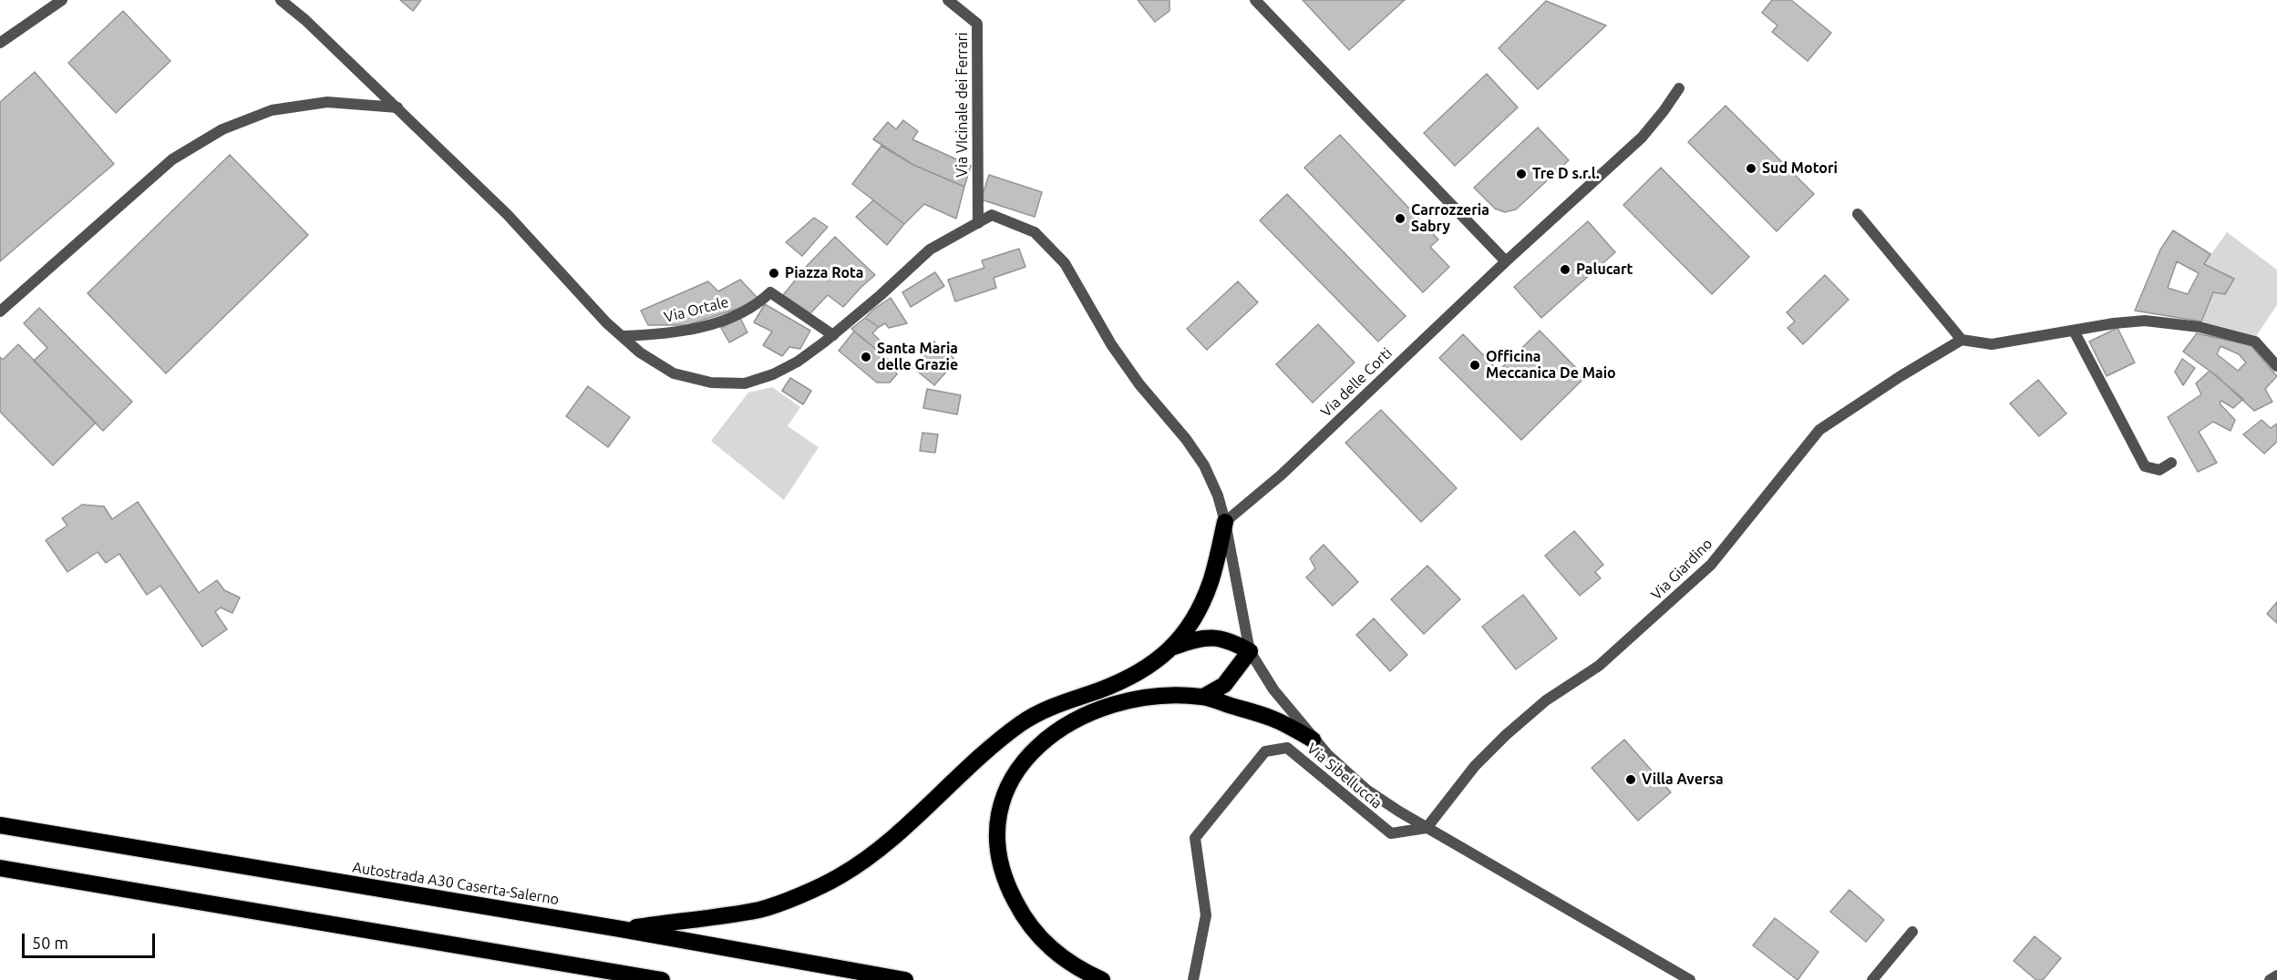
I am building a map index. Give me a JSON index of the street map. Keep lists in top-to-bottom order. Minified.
{"streets":{"highway":["Autostrada A30 Caserta-Salerno"],"street":["Via VIcinale dei Ferrari","Via Ortale","Via delle Corti","Via Giardino","Via Sibelluccia"]},"crossings":[["Via Giardino","Via Sibelluccia"]],"places":["Sud Motori","Tre D s.r.l.","Carrozzeria Sabry","Palucart","Piazza Rota","Santa Maria delle Grazie","Officina Meccanica De Maio","Villa Aversa"],"scale_bar":"50 m"}
